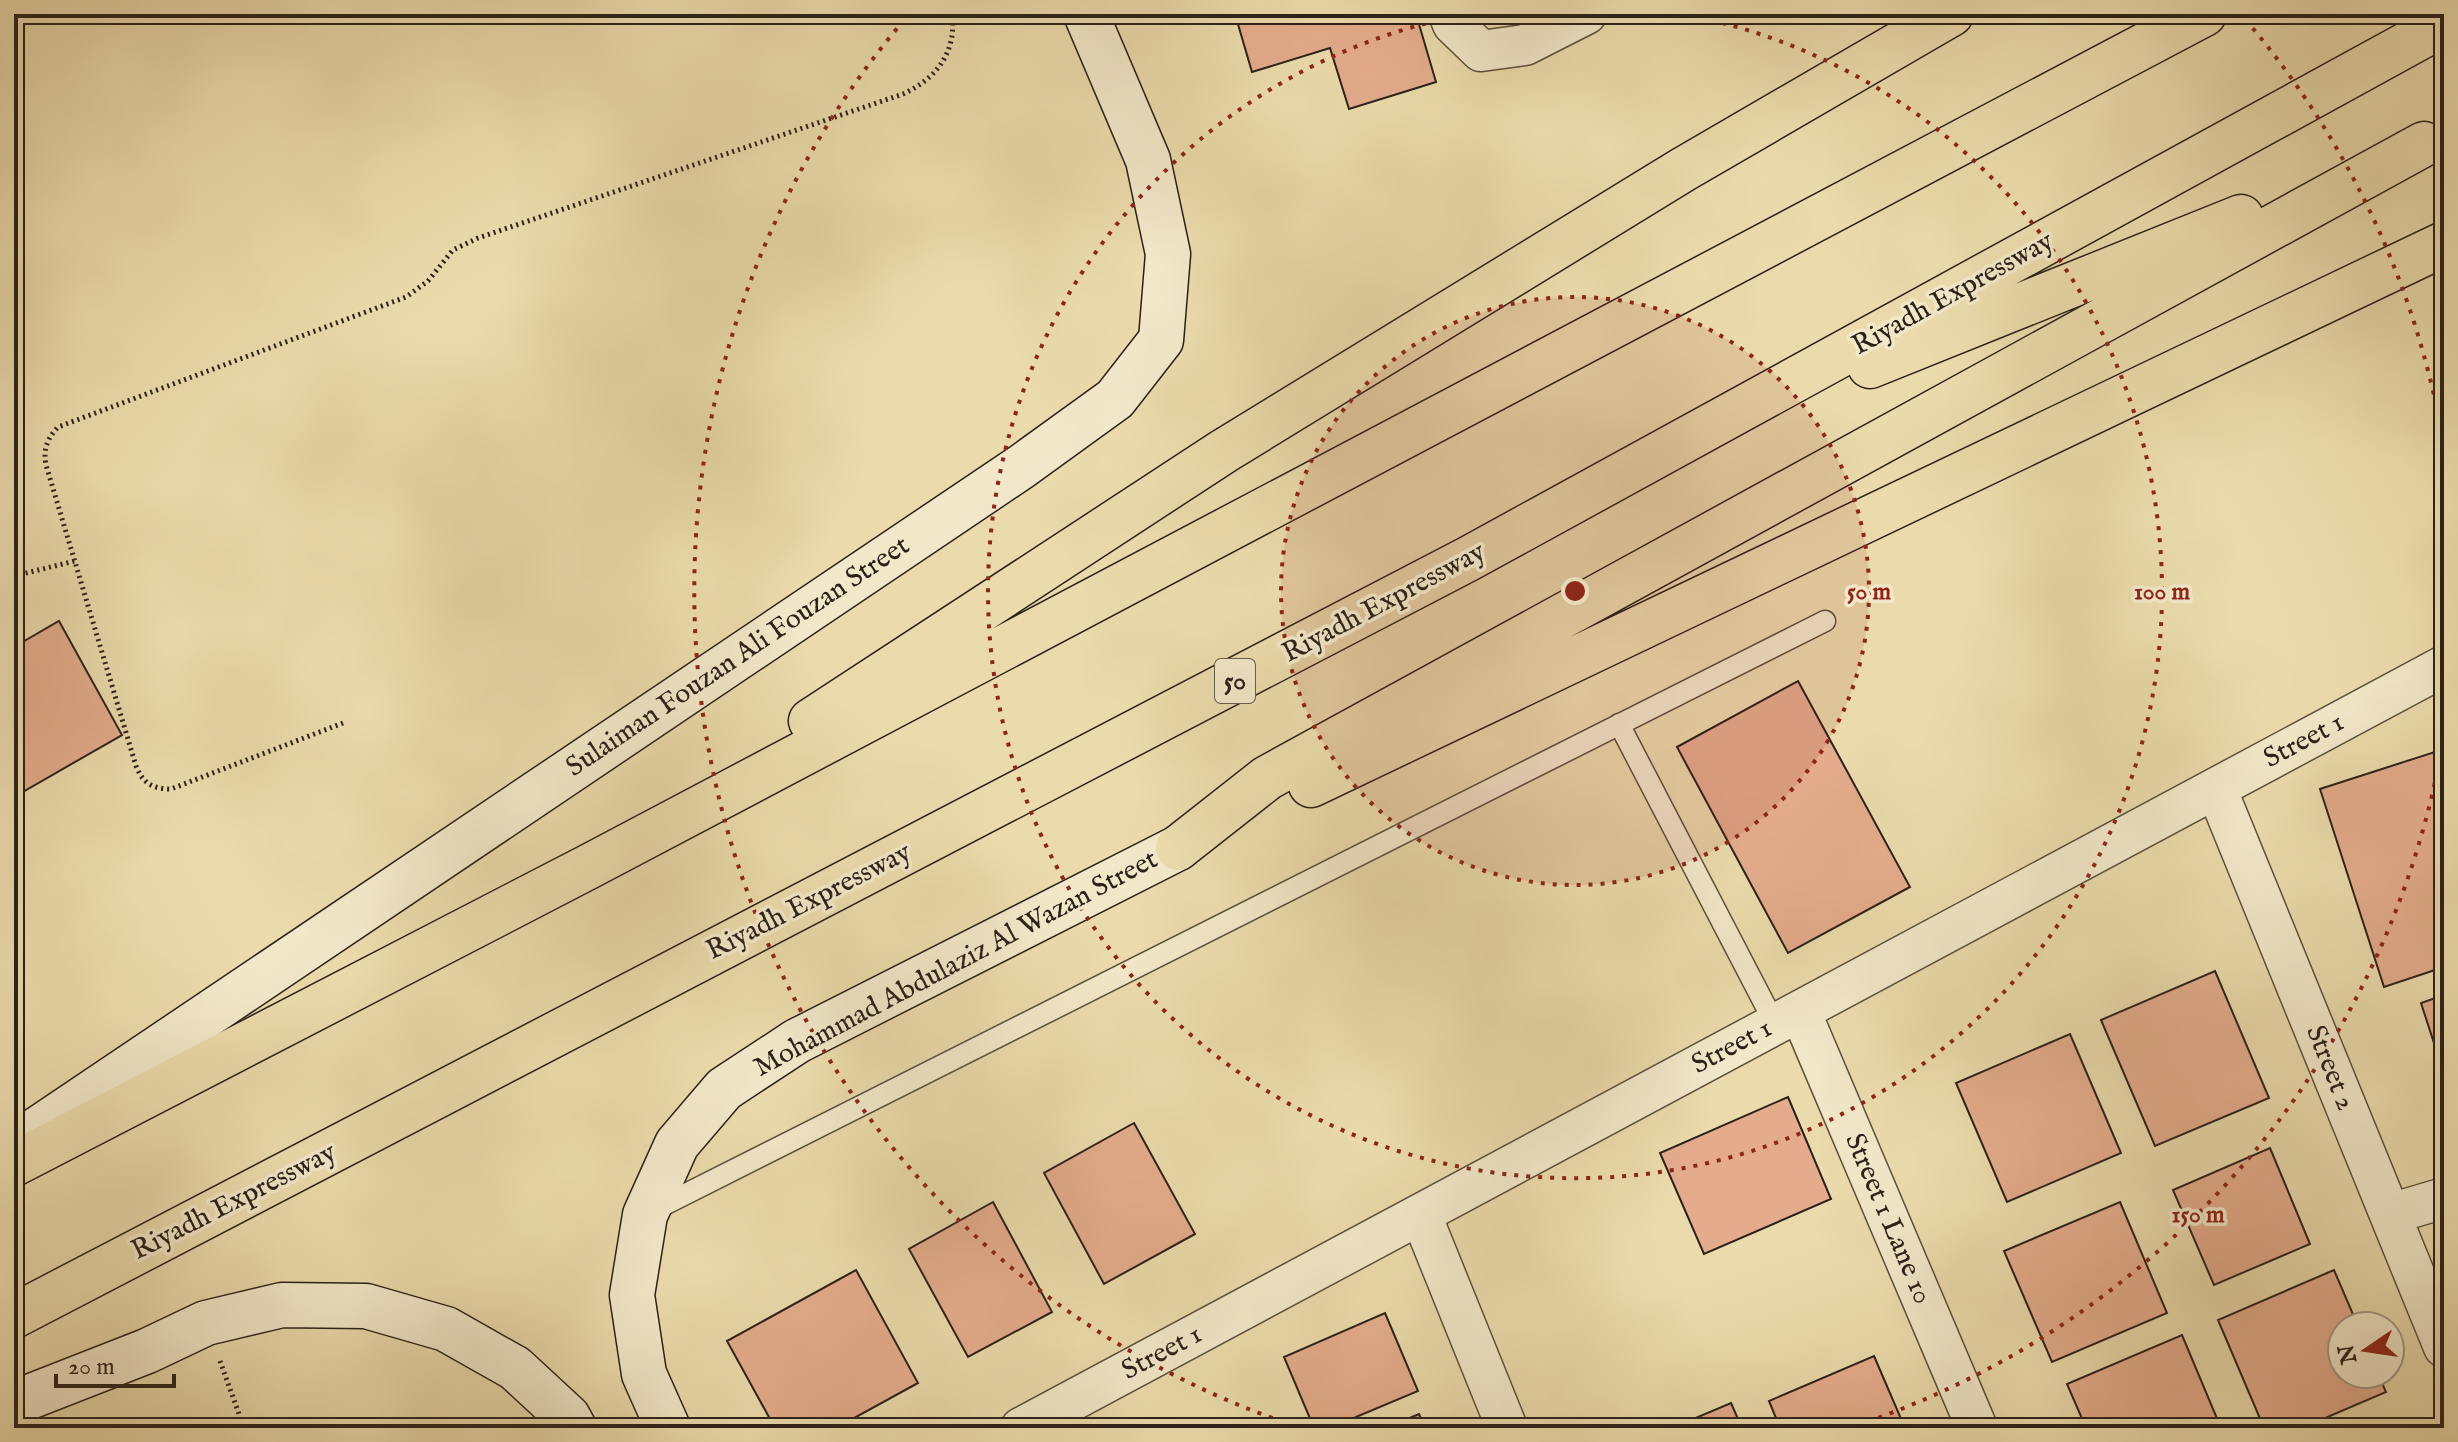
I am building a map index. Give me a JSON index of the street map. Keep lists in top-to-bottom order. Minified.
{"streets":{"highway":["Riyadh Expressway","50"],"street":["Sulaiman Fouzan Ali Fouzan Street","Street 1","Mohammad Abdulaziz Al Wazan Street","Street 2","Street 1 Lane 10"]},"crossings":[["Street 1","Street 2"],["Street 1","Street 1 Lane 10"]],"scale_bar":"20 m","north":"left","rings":["50 m","100 m","150 m"]}
